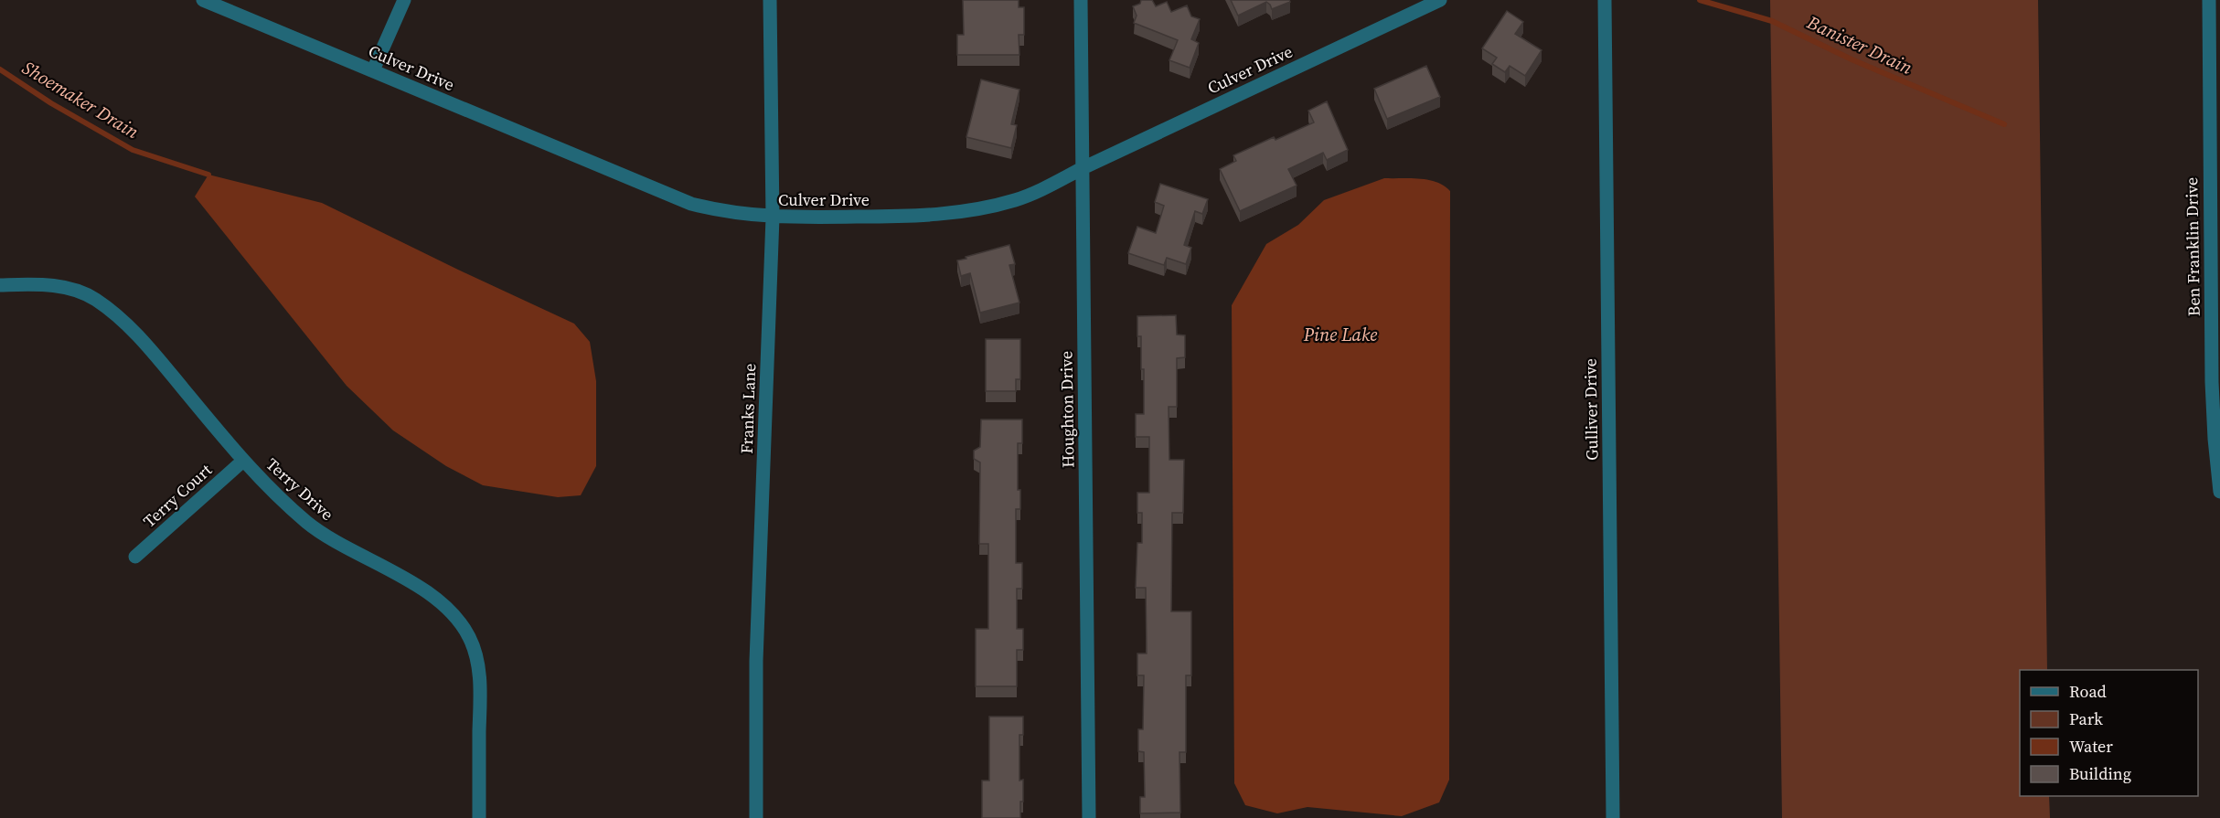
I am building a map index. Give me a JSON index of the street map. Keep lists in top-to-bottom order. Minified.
{"streets":{"street":["Culver Drive","Ben Franklin Drive","Franks Lane","Houghton Drive","Gulliver Drive","Terry Drive","Terry Court"]},"crossings":[["Culver Drive","Franks Lane"],["Culver Drive","Houghton Drive"],["Terry Drive","Terry Court"]],"water":["Banister Drain","Shoemaker Drain","Pine Lake"],"legend":["Road","Park","Water","Building"]}
